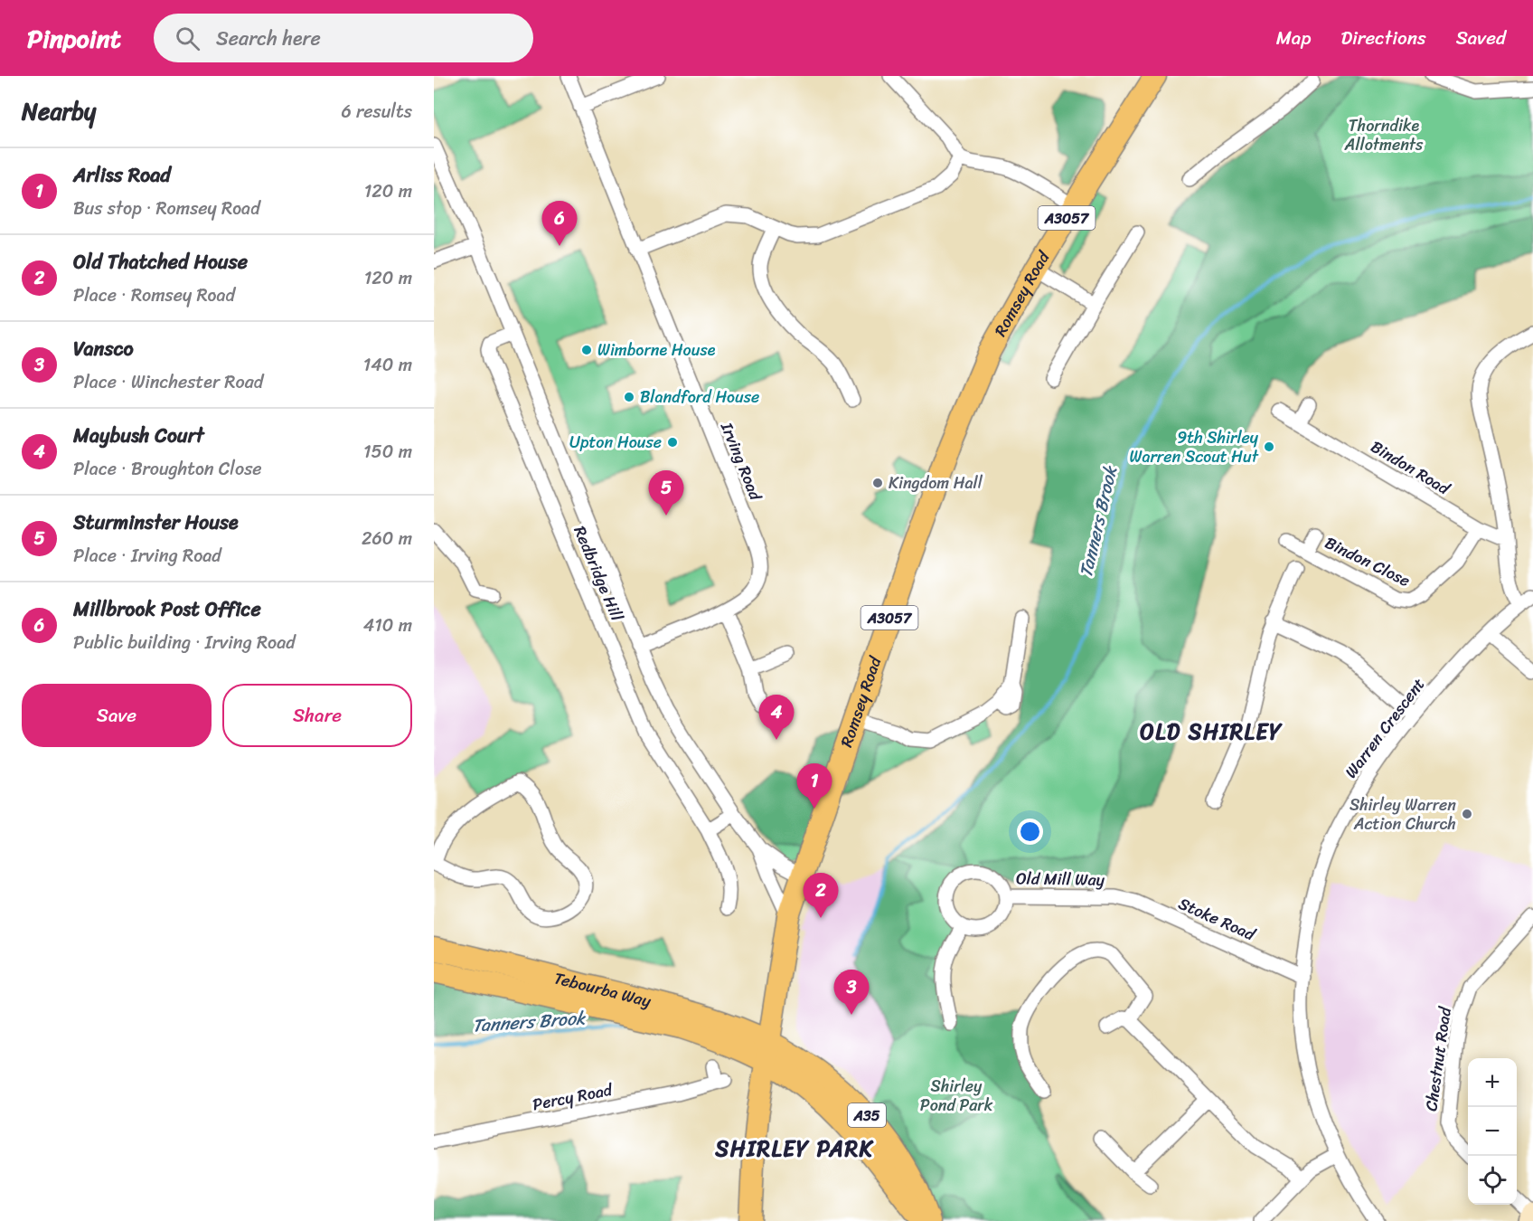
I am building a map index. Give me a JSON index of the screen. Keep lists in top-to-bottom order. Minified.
{"streets":{"main road":["A3057","Romsey Road","Tebourba Way","A35"],"street":["Irving Road","Bindon Road","Bindon Close","Redbridge Hill","Warren Crescent","Old Mill Way","Stoke Road","Chestnut Road","Percy Road"]},"crossings":[["Romsey Road","Redbridge Hill"],["Romsey Road","Tebourba Way"],["Romsey Road","A35"],["Irving Road","Redbridge Hill"],["Bindon Road","Bindon Close"],["Warren Crescent","Stoke Road"],["Old Mill Way","Stoke Road"],["Tebourba Way","A35"]],"districts":["OLD SHIRLEY","SHIRLEY PARK"],"water":["Tanners Brook"],"parks":["Thorndike Allotments","Shirley Pond Park"],"places":["Wimborne House","Blandford House","Upton House","9th Shirley Warren Scout Hut","Kingdom Hall","Shirley Warren Action Church"],"page":{"header":"Pinpoint","search":"Search here","nav":["Map","Directions","Saved"],"heading":["Nearby","6 results"],"list":[{"mark":"1","name":"Arliss Road","note":"Bus stop · Romsey Road","value":"120 m"},{"mark":"2","name":"Old Thatched House","note":"Place · Romsey Road","value":"120 m"},{"mark":"3","name":"Vansco","note":"Place · Winchester Road","value":"140 m"},{"mark":"4","name":"Maybush Court","note":"Place · Broughton Close","value":"150 m"},{"mark":"5","name":"Sturminster House","note":"Place · Irving Road","value":"260 m"},{"mark":"6","name":"Millbrook Post Office","note":"Public building · Irving Road","value":"410 m"}],"pins":["6","5","4","1","2","3"],"buttons":["Save","Share"],"map_buttons":["+","−"]}}
